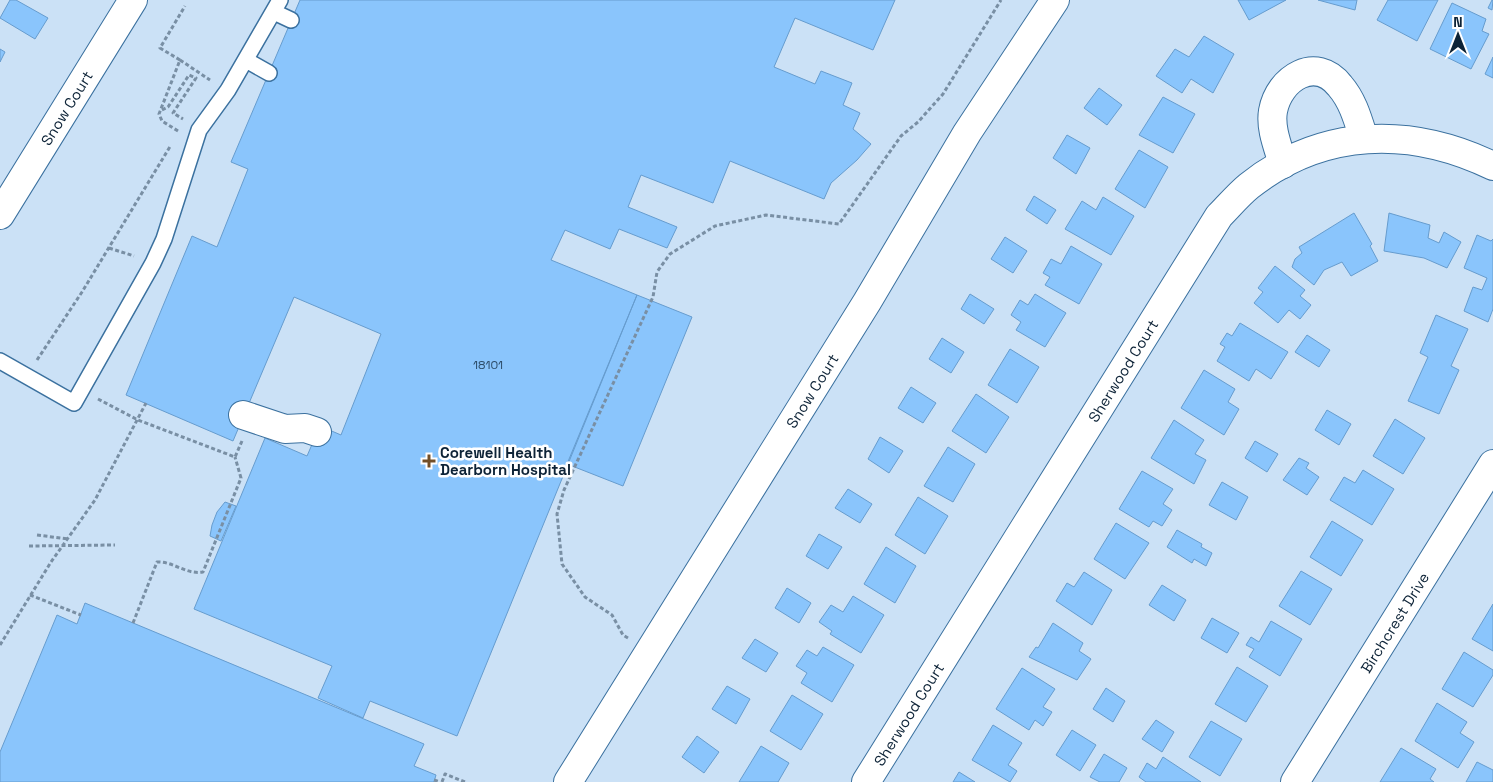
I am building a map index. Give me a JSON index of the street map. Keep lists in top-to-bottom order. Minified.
{"streets":{"street":["Snow Court","Sherwood Court","Birchcrest Drive"]},"places":{"health":["Corewell Health Dearborn Hospital"]},"house_numbers":["18101"],"north":"top"}
